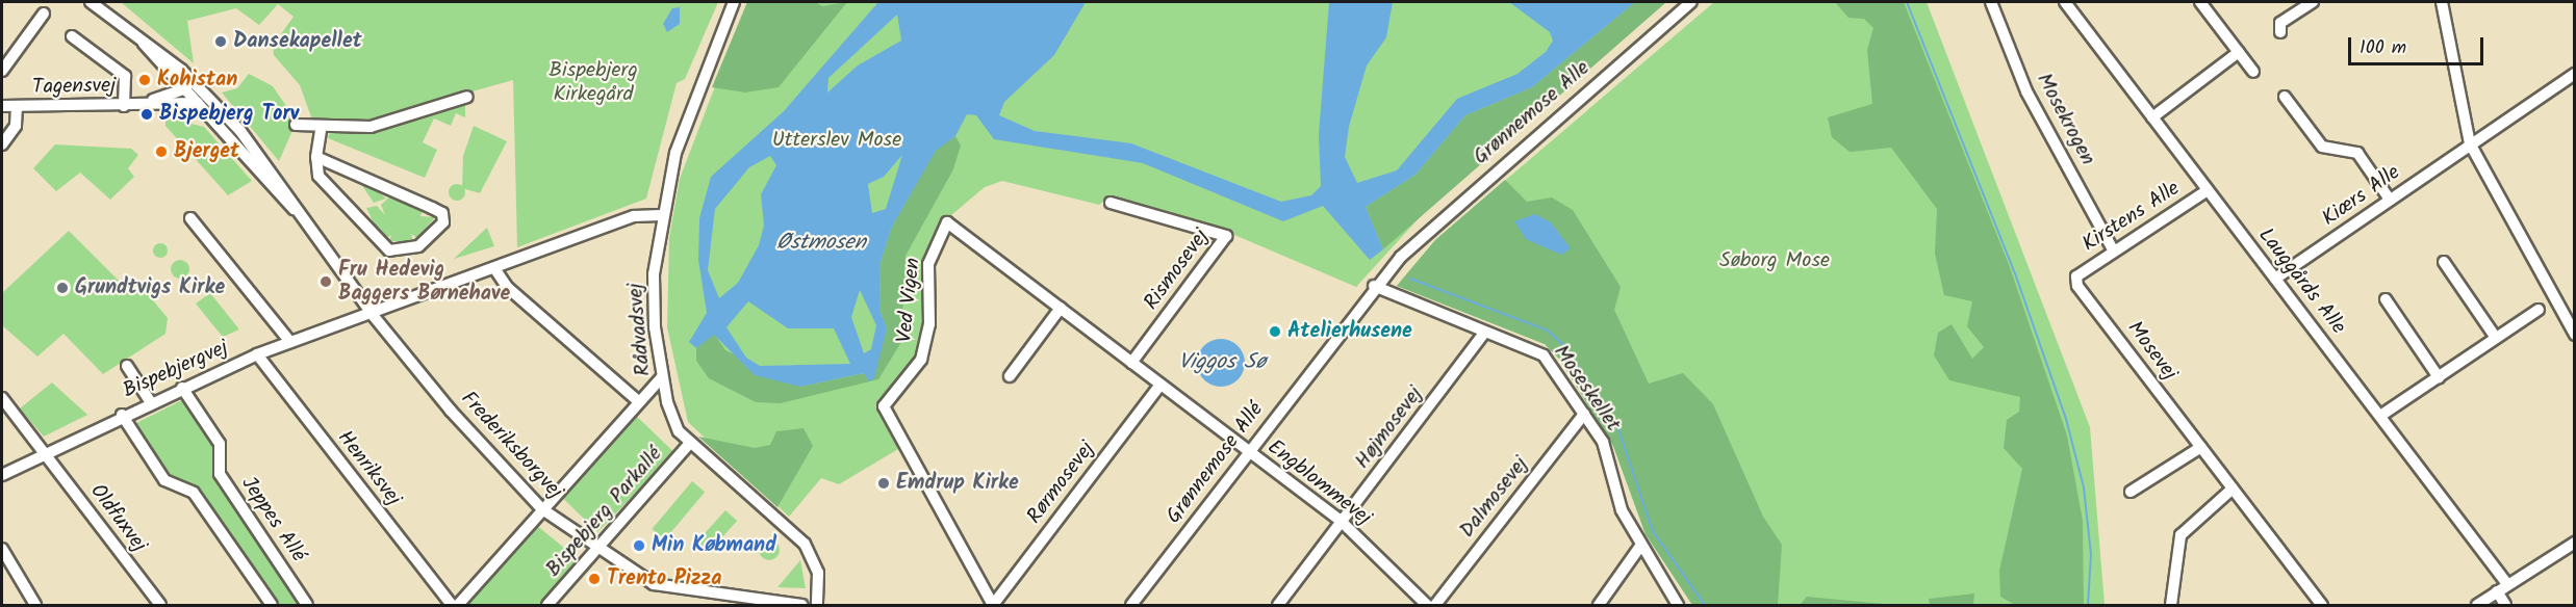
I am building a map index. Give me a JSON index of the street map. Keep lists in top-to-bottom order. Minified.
{"streets":{"street":["Tagensvej","Grønnemose Alle","Mosekrogen","Kiærs Alle","Kirstens Alle","Rismosevej","Lauggårds Alle","Ved Vigen","Rådvadsvej","Mosevej","Bispebjergvej","Moseskellet","Højmosevej","Frederiksborgvej","Grønnemose Allé","Henriksvej","Rørmosevej","Engblommevej","Dalmosevej","Bispebjerg Parkallé","Oldfuxvej","Jeppes Allé"]},"crossings":[["Tagensvej","Frederiksborgvej"],["Grønnemose Alle","Grønnemose Allé"],["Mosekrogen","Kirstens Alle"],["Kiærs Alle","Lauggårds Alle"],["Kirstens Alle","Lauggårds Alle"],["Kirstens Alle","Mosevej"],["Rismosevej","Engblommevej"],["Ved Vigen","Rørmosevej"],["Ved Vigen","Engblommevej"],["Rådvadsvej","Bispebjergvej"],["Rådvadsvej","Bispebjerg Parkallé"],["Bispebjergvej","Frederiksborgvej"],["Bispebjergvej","Henriksvej"],["Bispebjergvej","Oldfuxvej"],["Bispebjergvej","Jeppes Allé"],["Moseskellet","Højmosevej"],["Moseskellet","Grønnemose Allé"],["Moseskellet","Dalmosevej"],["Højmosevej","Engblommevej"],["Frederiksborgvej","Bispebjerg Parkallé"],["Grønnemose Allé","Engblommevej"],["Rørmosevej","Engblommevej"]],"water":["Østmosen","Viggos Sø"],"parks":["Bispebjerg Kirkegård","Utterslev Mose","Søborg Mose"],"places":["Dansekapellet","Kohistan","Bispebjerg Torv","Bjerget","Fru Hedevig Baggers Børnehave","Grundtvigs Kirke","Atelierhusene","Emdrup Kirke","Min Købmand","Trento Pizza"],"scale_bar":"100 m"}
